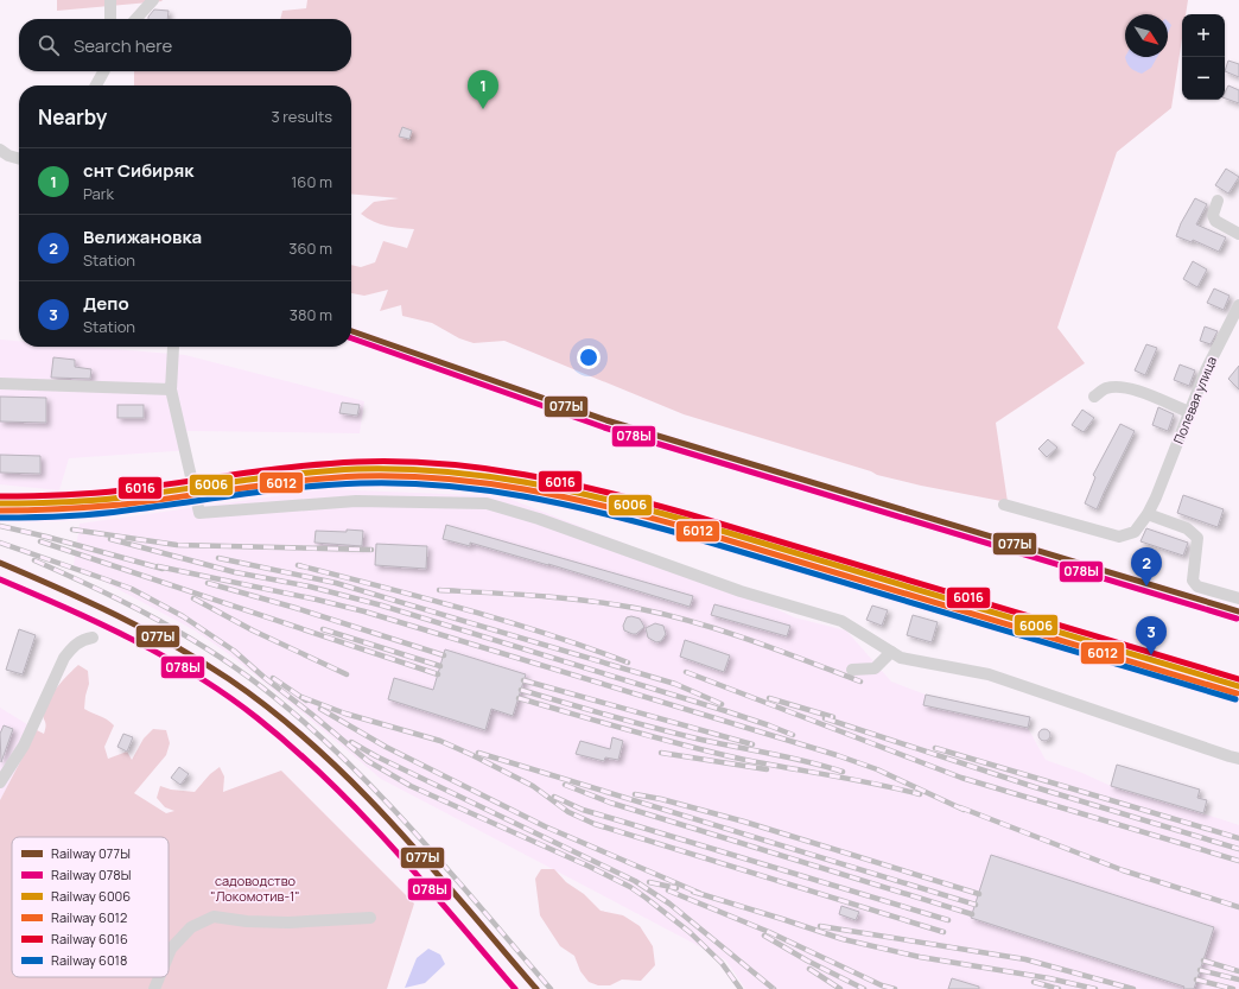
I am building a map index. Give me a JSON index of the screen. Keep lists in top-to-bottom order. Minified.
{"streets":{"street":["Полевая улица"]},"parks":["садоводство \"Локомотив-1\""],"lines":["rail line 077Ы","rail line 078Ы","rail line 6016","rail line 6006","rail line 6012","rail line 6018"],"legend":["Railway 077Ы","Railway 078Ы","Railway 6006","Railway 6012","Railway 6016","Railway 6018"],"north":"bottom right","page":{"map_buttons":["+","−"],"search":"Search here","pins":["1","2","3"],"heading":["Nearby","3 results"],"list":[{"mark":"1","name":"снт Сибиряк","note":"Park","value":"160 m"},{"mark":"2","name":"Велижановка","note":"Station","value":"360 m"},{"mark":"3","name":"Депо","note":"Station","value":"380 m"}]}}
